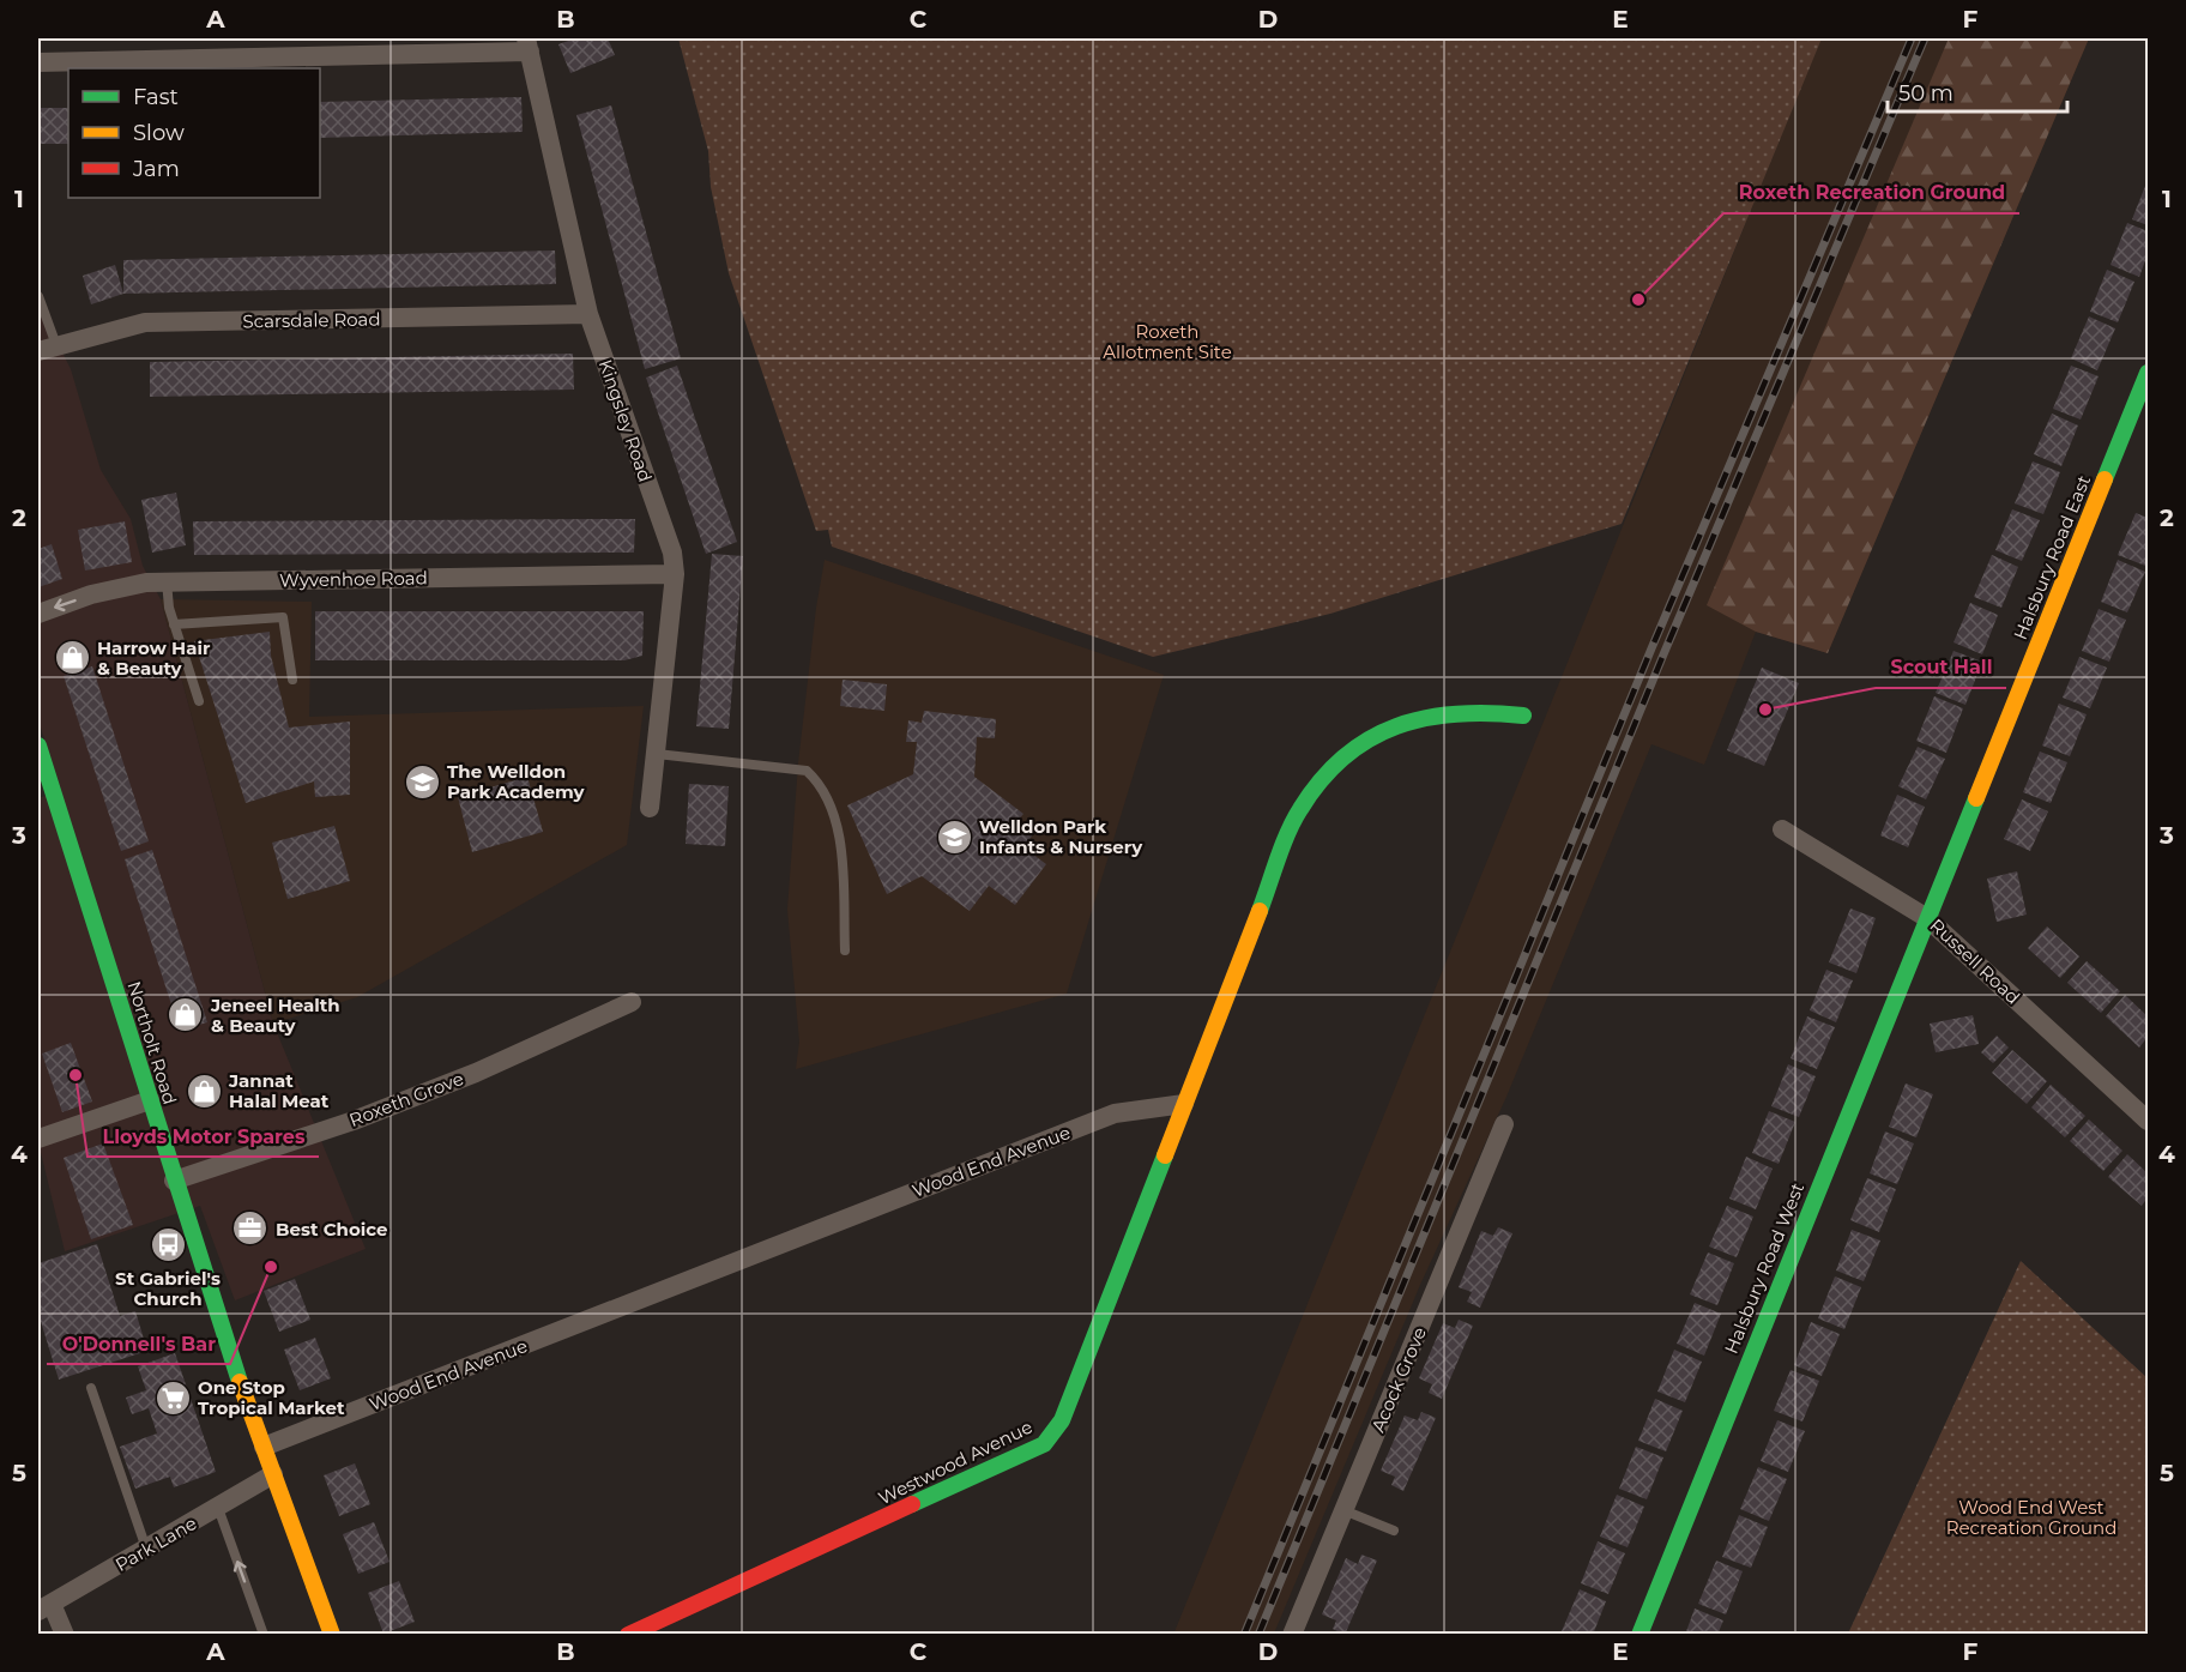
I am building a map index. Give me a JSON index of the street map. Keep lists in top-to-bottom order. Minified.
{"streets":{"street":["Scarsdale Road","Kingsley Road","Halsbury Road East","Wyvenhoe Road","Russell Road","Northolt Road","Roxeth Grove","Wood End Avenue","Halsbury Road West","Acock Grove","Westwood Avenue","Park Lane"]},"crossings":[["Scarsdale Road","Kingsley Road"],["Kingsley Road","Wyvenhoe Road"],["Halsbury Road East","Russell Road"],["Halsbury Road East","Halsbury Road West"],["Russell Road","Halsbury Road West"],["Northolt Road","Roxeth Grove"],["Northolt Road","Wood End Avenue"],["Northolt Road","Park Lane"],["Wood End Avenue","Westwood Avenue"]],"parks":["Roxeth Allotment Site","Wood End West Recreation Ground"],"places":{"other":["Roxeth Recreation Ground","Scout Hall","Lloyds Motor Spares","O'Donnell's Bar"],"shop":["Harrow Hair & Beauty","Jeneel Health & Beauty","Jannat Halal Meat"],"school or university":["The Welldon Park Academy","Welldon Park Infants & Nursery"],"office":["Best Choice"],"bus stop":["St Gabriel's Church"],"supermarket":["One Stop Tropical Market"]},"legend":["Fast","Slow","Jam"],"scale_bar":"50 m","grid":{"columns":["A","B","C","D","E","F"],"rows":["1","2","3","4","5"]}}
